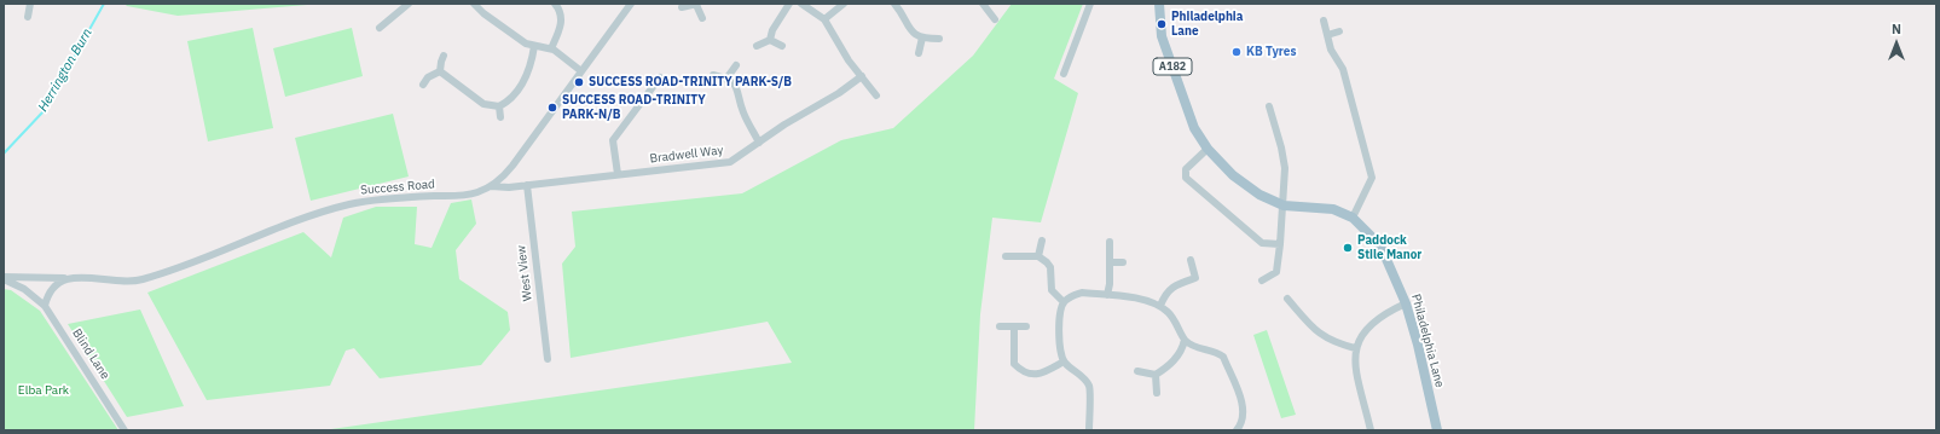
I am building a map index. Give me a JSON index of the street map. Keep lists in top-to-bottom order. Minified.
{"streets":{"main road":["A182","Philadelphia Lane"],"street":["Bradwell Way","Success Road","West View","Blind Lane"]},"crossings":[["Bradwell Way","Success Road"],["Bradwell Way","West View"],["Success Road","Blind Lane"]],"water":["Herrington Burn"],"parks":["Elba Park"],"places":["Philadelphia Lane","KB Tyres","SUCCESS ROAD-TRINITY PARK-S/B","SUCCESS ROAD-TRINITY PARK-N/B","Paddock Stile Manor"],"north":"top"}
